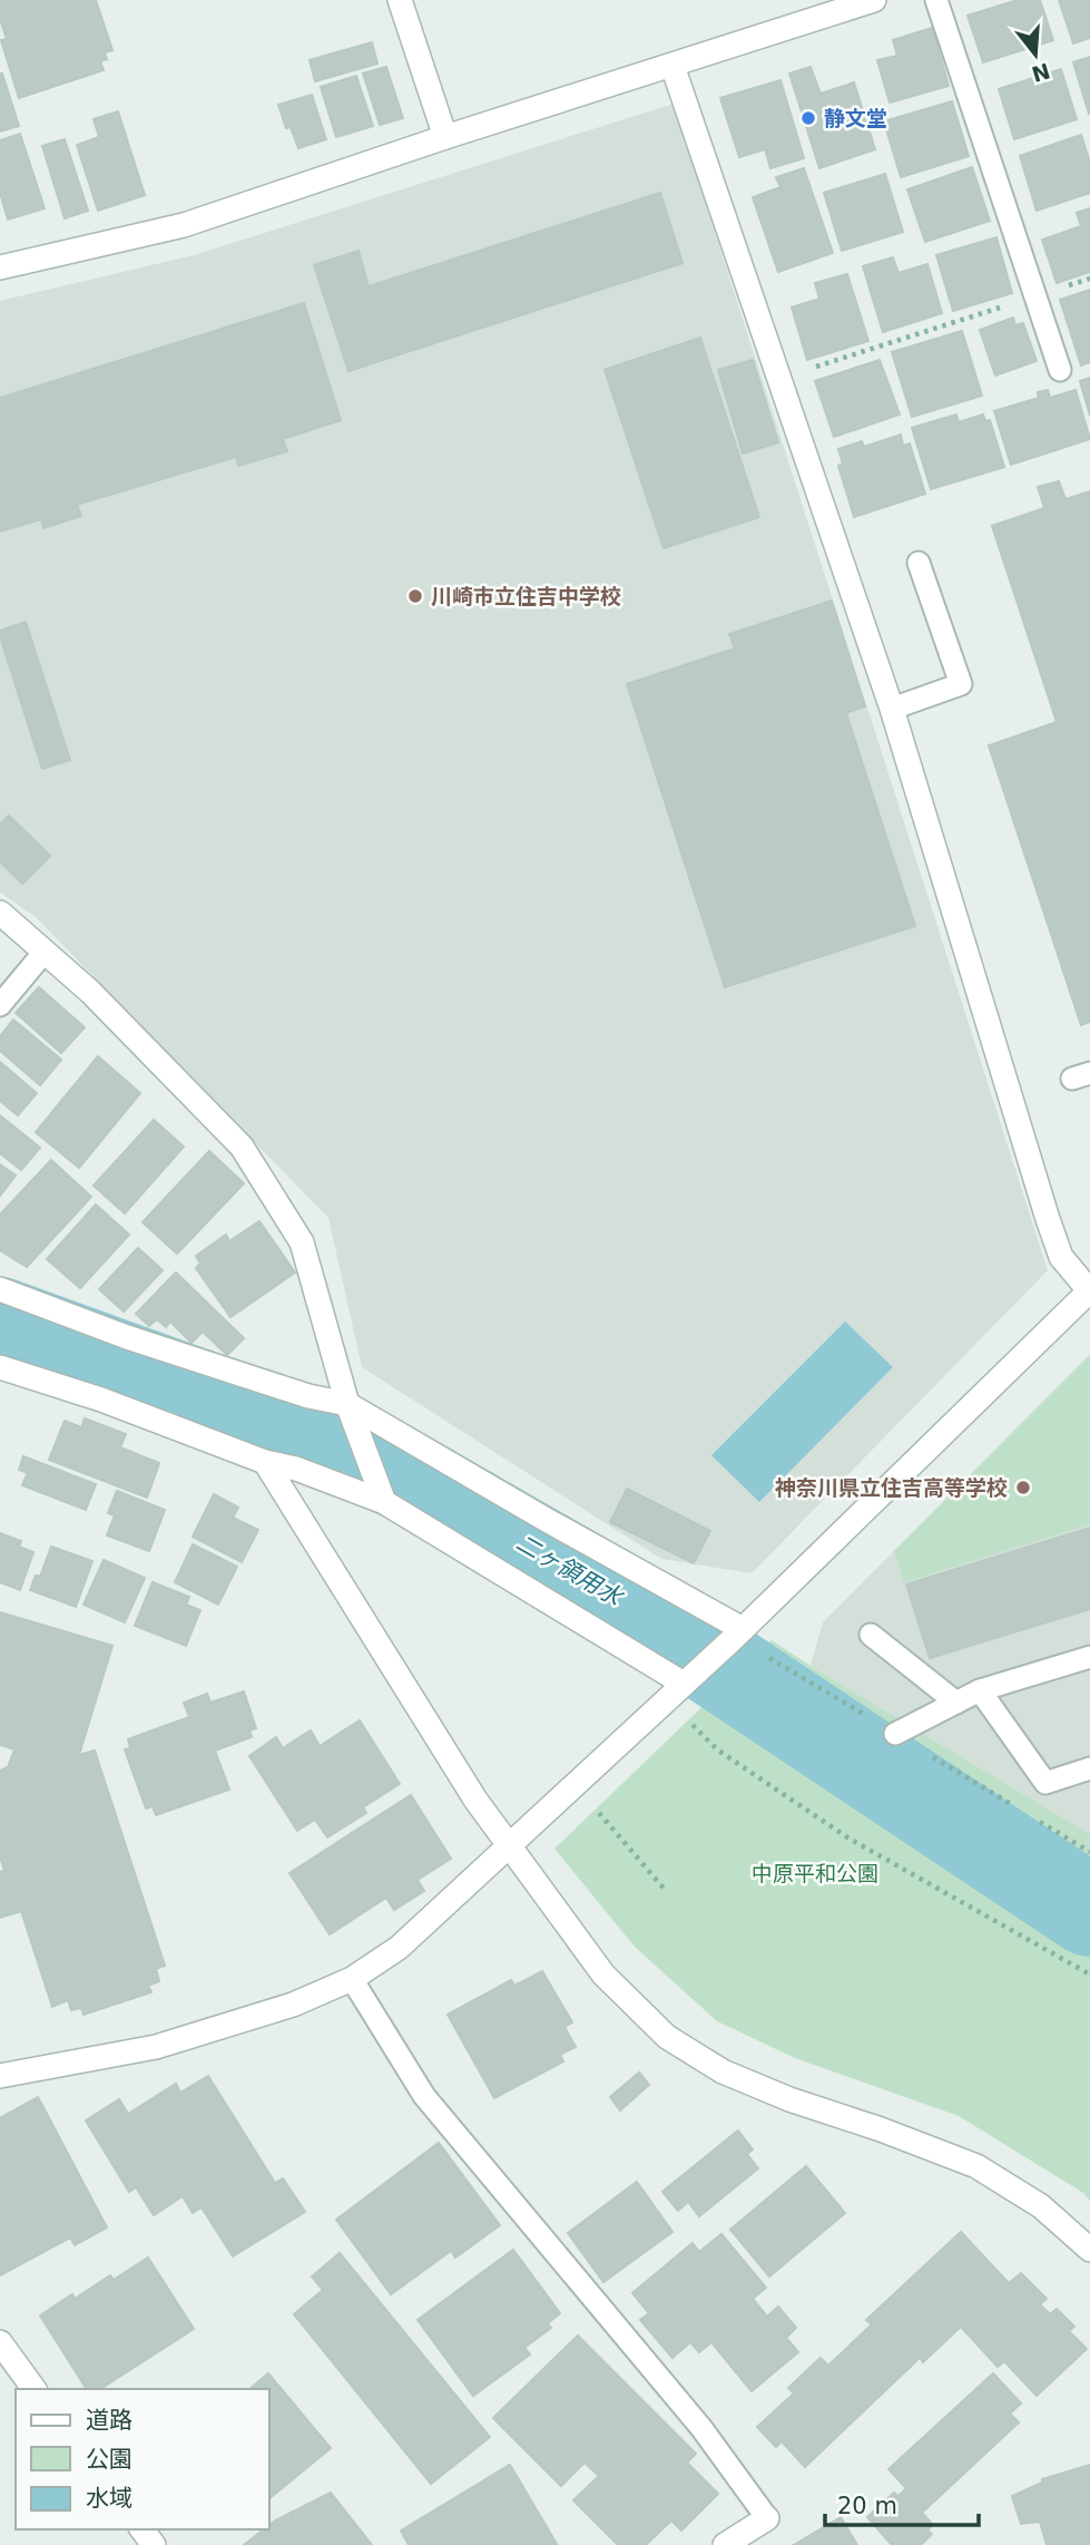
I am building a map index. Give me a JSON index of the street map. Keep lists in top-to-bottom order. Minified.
{"water":["二ヶ領用水"],"parks":["中原平和公園"],"places":["静文堂","川崎市立住吉中学校","神奈川県立住吉高等学校"],"legend":["道路","公園","水域"],"scale_bar":"20 m","north":"bottom"}
